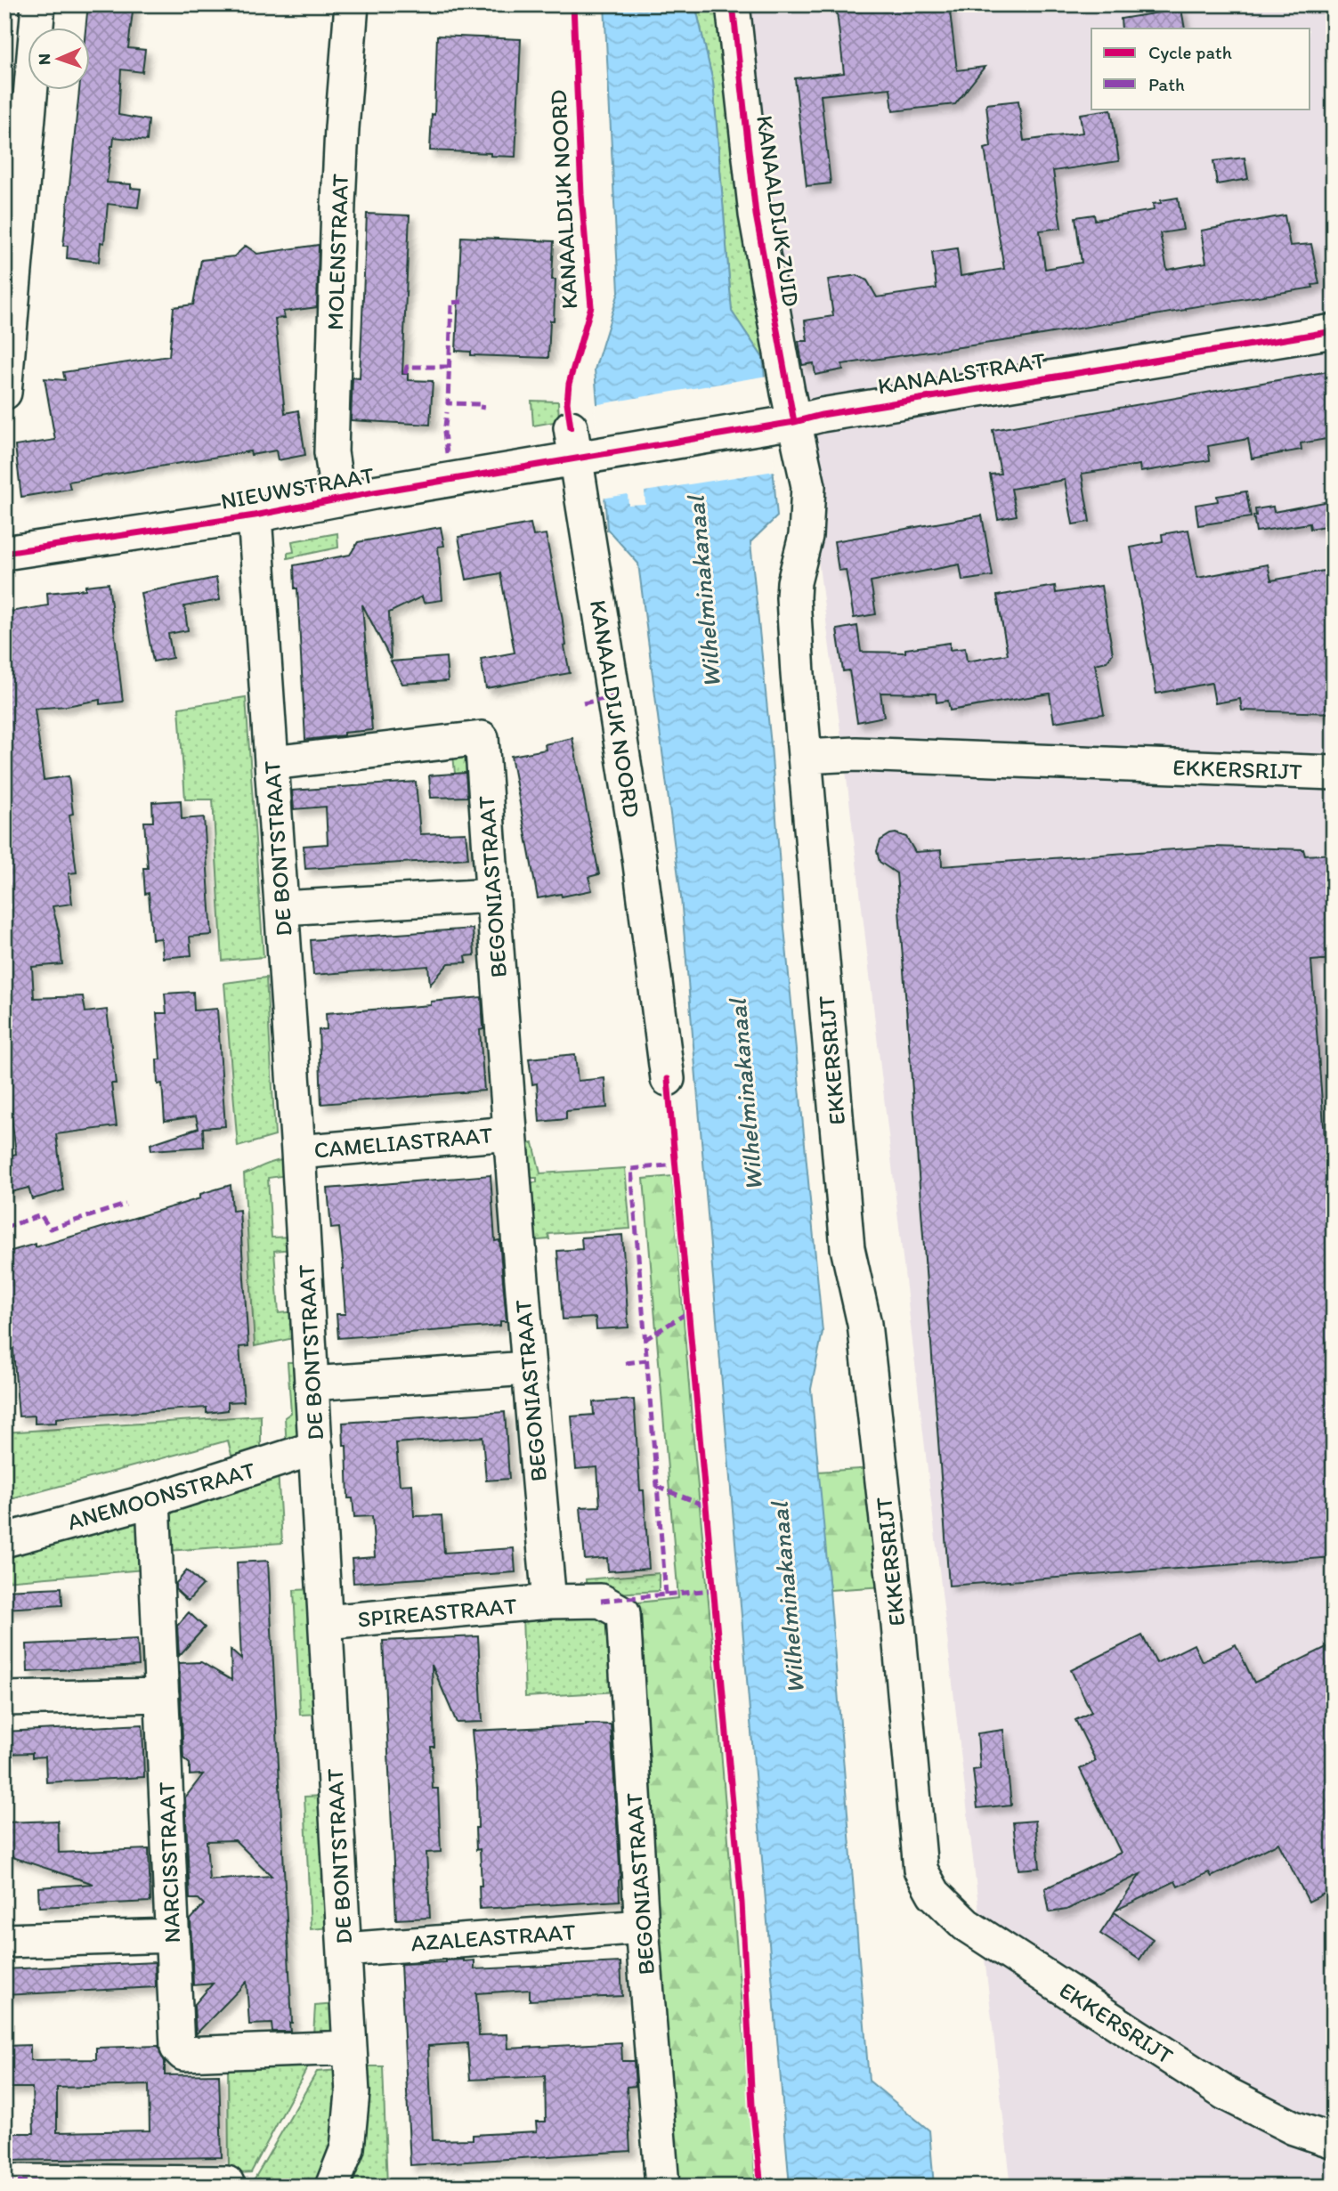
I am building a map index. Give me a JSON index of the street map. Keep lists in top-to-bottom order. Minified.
{"streets":{"street":["KANAALDIJK NOORD","KANAALDIJK ZUID","MOLENSTRAAT","KANAALSTRAAT","NIEUWSTRAAT","EKKERSRIJT","DE BONTSTRAAT","BEGONIASTRAAT","CAMELIASTRAAT","ANEMOONSTRAAT","SPIREASTRAAT","NARCISSTRAAT","AZALEASTRAAT"]},"crossings":[["KANAALDIJK NOORD","KANAALSTRAAT"],["KANAALDIJK NOORD","NIEUWSTRAAT"],["KANAALDIJK ZUID","KANAALSTRAAT"],["KANAALDIJK ZUID","EKKERSRIJT"],["MOLENSTRAAT","NIEUWSTRAAT"],["KANAALSTRAAT","NIEUWSTRAAT"],["KANAALSTRAAT","EKKERSRIJT"],["NIEUWSTRAAT","DE BONTSTRAAT"],["DE BONTSTRAAT","BEGONIASTRAAT"],["DE BONTSTRAAT","CAMELIASTRAAT"],["DE BONTSTRAAT","ANEMOONSTRAAT"],["DE BONTSTRAAT","SPIREASTRAAT"],["DE BONTSTRAAT","NARCISSTRAAT"],["DE BONTSTRAAT","AZALEASTRAAT"],["BEGONIASTRAAT","CAMELIASTRAAT"],["BEGONIASTRAAT","SPIREASTRAAT"],["BEGONIASTRAAT","AZALEASTRAAT"],["ANEMOONSTRAAT","NARCISSTRAAT"]],"water":["Wilhelminakanaal"],"legend":["Cycle path","Path"],"north":"left"}
